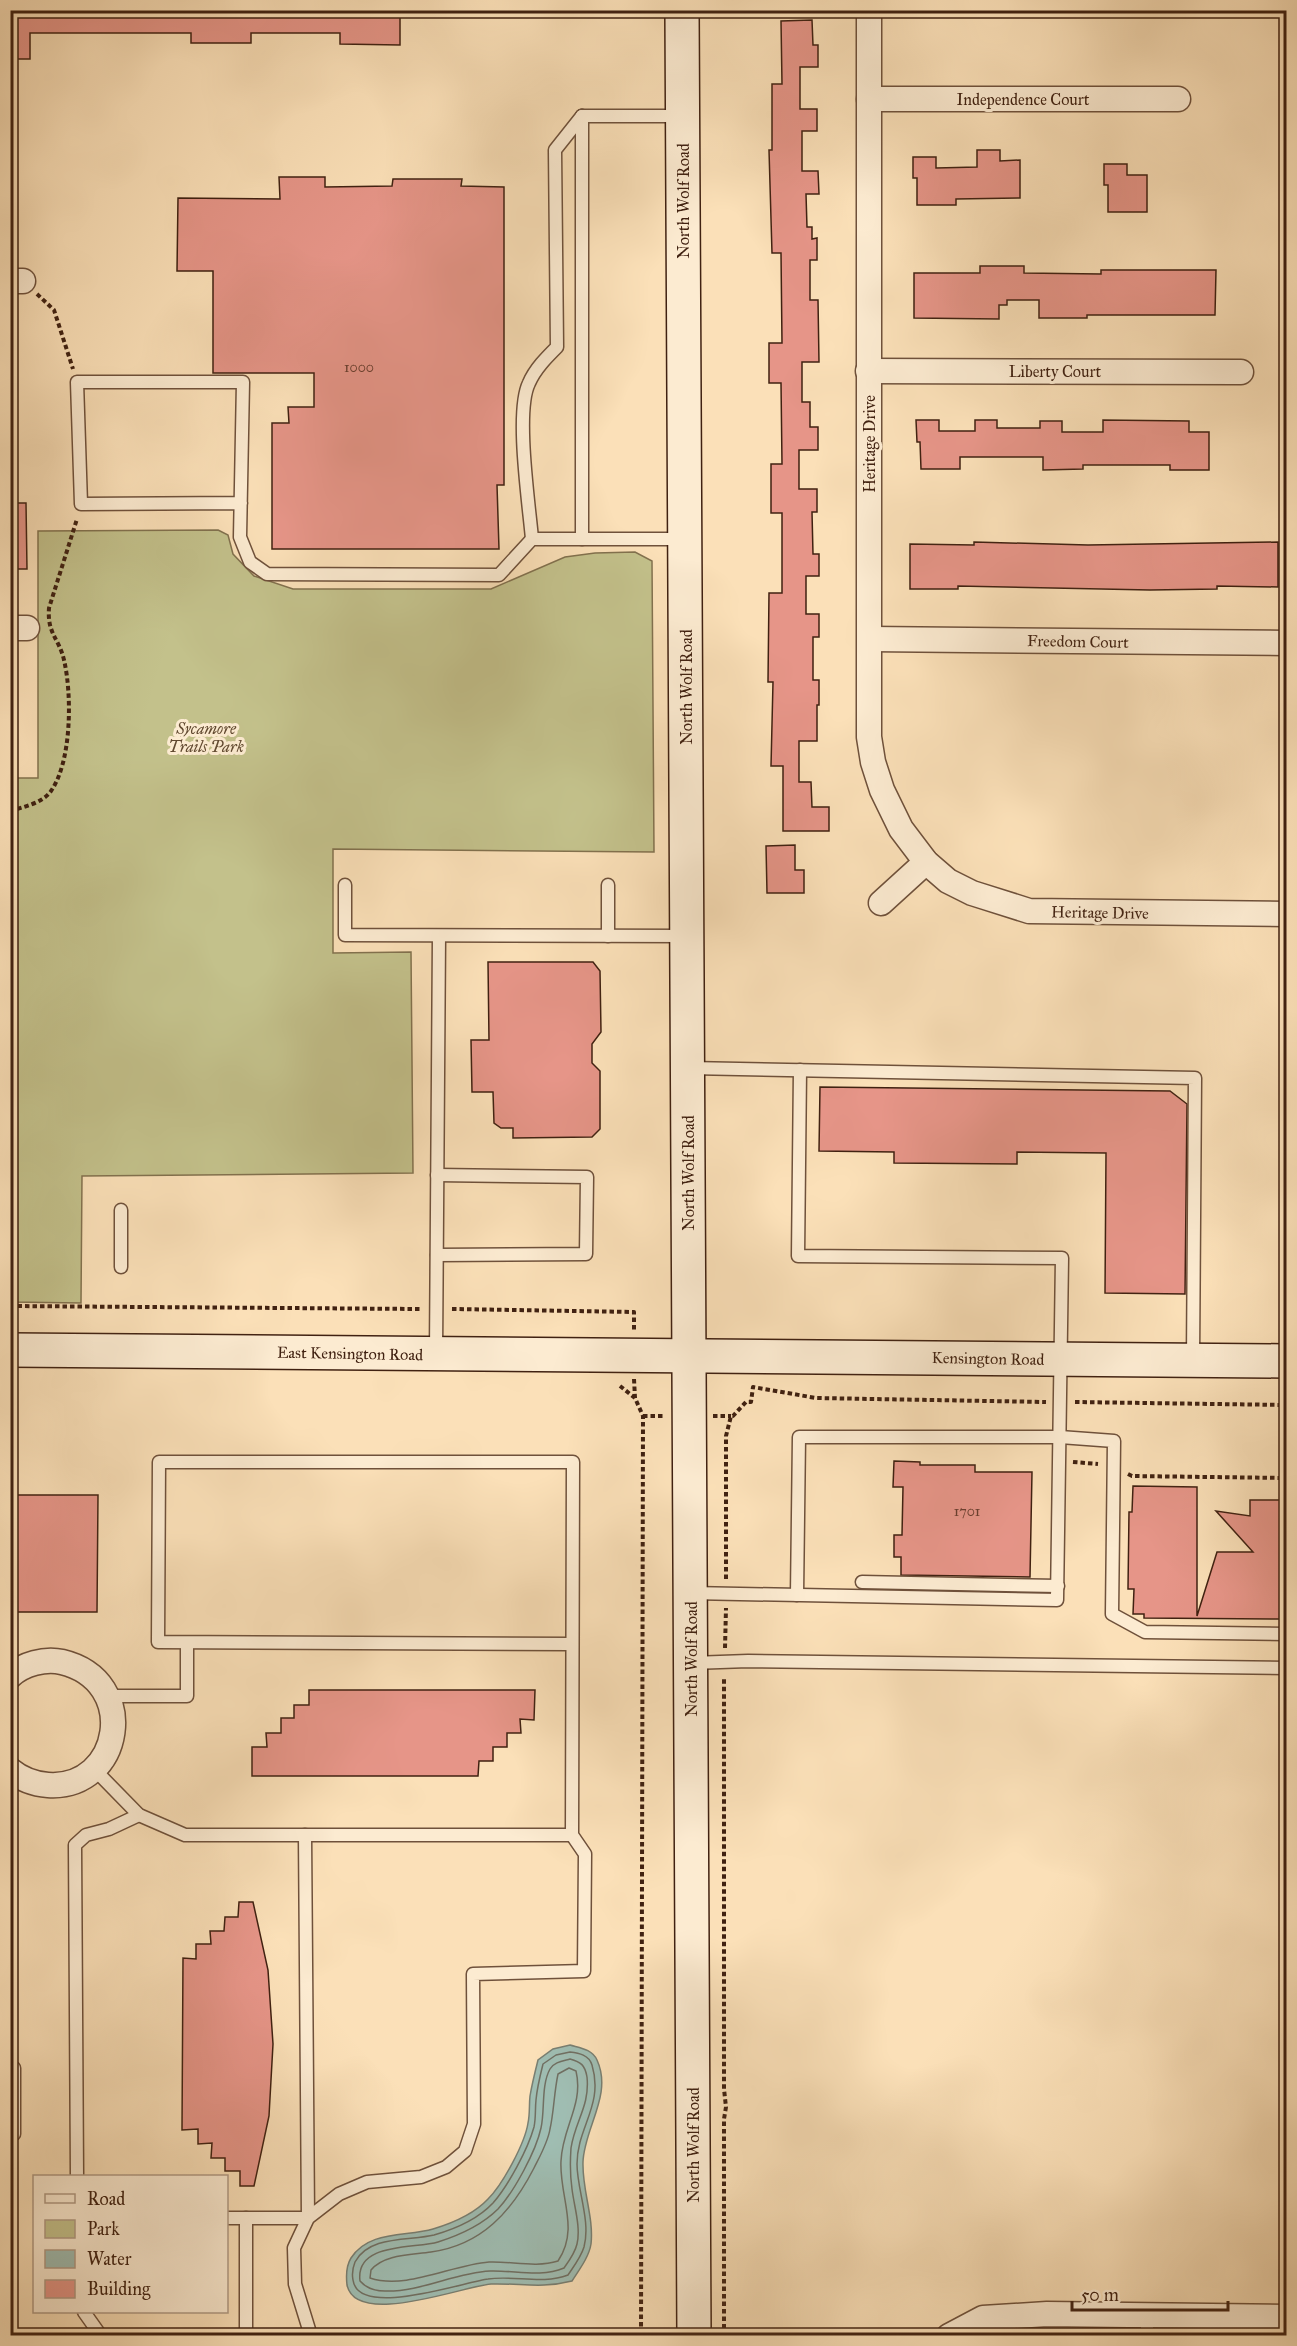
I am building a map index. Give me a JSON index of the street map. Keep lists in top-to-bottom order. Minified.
{"streets":{"main road":["North Wolf Road","East Kensington Road","Kensington Road"],"street":["Independence Court","Liberty Court","Heritage Drive","Freedom Court"]},"crossings":[["Independence Court","Heritage Drive"],["North Wolf Road","East Kensington Road"],["North Wolf Road","Kensington Road"],["Liberty Court","Heritage Drive"],["Heritage Drive","Freedom Court"],["East Kensington Road","Kensington Road"]],"parks":["Sycamore Trails Park"],"house_numbers":["1000","1701"],"legend":["Road","Park","Water","Building"],"scale_bar":"50 m"}
